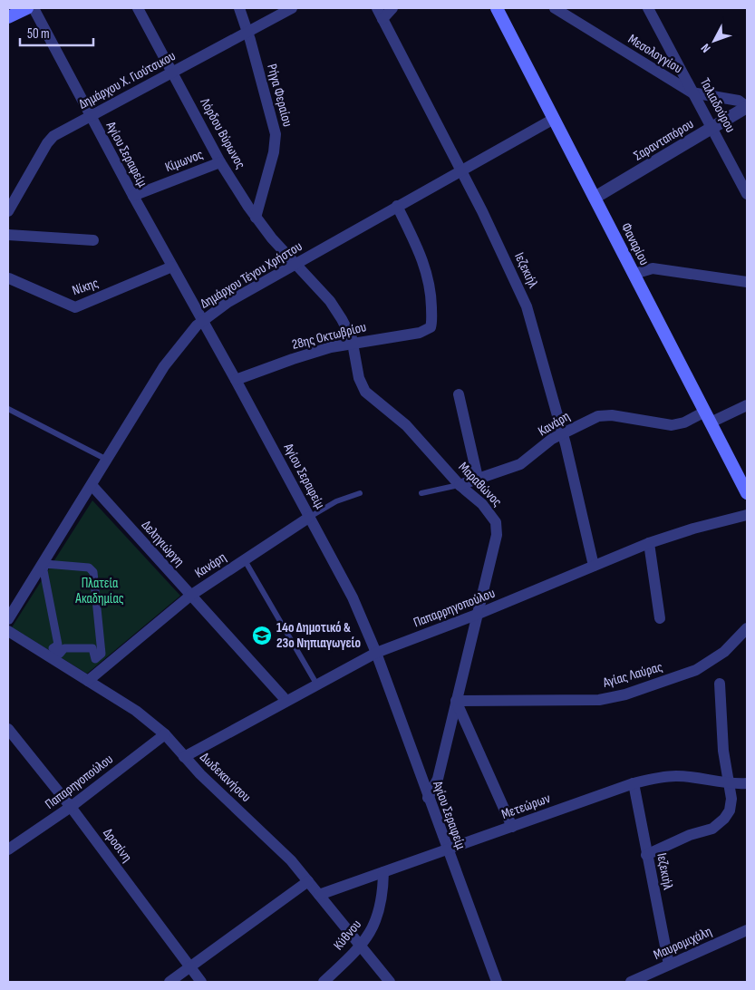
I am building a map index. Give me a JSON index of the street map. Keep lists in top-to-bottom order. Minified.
{"streets":{"main road":["Φαναρίου"],"street":["Μεσολογγίου","Δημάρχου Χ. Γιούτσικου","Ρήγα Φεραίου","Ταλιαδούρου","Λόρδου Βύρωνος","Σαρανταπόρου","Αγίου Σεραφείμ","Κίμωνος","Ιεζεκιήλ","Δημάρχου Τέγου Χρήστου","Νίκης","28ης Οκτωβρίου","Κανάρη","Μαραθώνος","Δεληγιώργη","Παπαρρηγοπούλου","Αγίας Λαύρας","Δωδεκανήσου","Παπαρηγοπούλου","Μετεώρων","Δροσίνη","Κύθνου","Μαυρομιχάλη"]},"crossings":[["Μεσολογγίου","Ταλιαδούρου"],["Μεσολογγίου","Σαρανταπόρου"],["Δημάρχου Χ. Γιούτσικου","Ρήγα Φεραίου"],["Δημάρχου Χ. Γιούτσικου","Λόρδου Βύρωνος"],["Δημάρχου Χ. Γιούτσικου","Αγίου Σεραφείμ"],["Ρήγα Φεραίου","Λόρδου Βύρωνος"],["Ταλιαδούρου","Σαρανταπόρου"],["Λόρδου Βύρωνος","Κίμωνος"],["Λόρδου Βύρωνος","Δημάρχου Τέγου Χρήστου"],["Λόρδου Βύρωνος","Μαραθώνος"],["Σαρανταπόρου","Φαναρίου"],["Αγίου Σεραφείμ","Κίμωνος"],["Αγίου Σεραφείμ","Δημάρχου Τέγου Χρήστου"],["Αγίου Σεραφείμ","Νίκης"],["Αγίου Σεραφείμ","28ης Οκτωβρίου"],["Αγίου Σεραφείμ","Κανάρη"],["Αγίου Σεραφείμ","Μαραθώνος"],["Αγίου Σεραφείμ","Παπαρρηγοπούλου"],["Αγίου Σεραφείμ","Μετεώρων"],["Φαναρίου","Δημάρχου Τέγου Χρήστου"],["Φαναρίου","Κανάρη"],["Ιεζεκιήλ","Δημάρχου Τέγου Χρήστου"],["Ιεζεκιήλ","Κανάρη"],["Ιεζεκιήλ","Παπαρρηγοπούλου"],["Ιεζεκιήλ","Μετεώρων"],["Ιεζεκιήλ","Μαυρομιχάλη"],["Δημάρχου Τέγου Χρήστου","28ης Οκτωβρίου"],["Δημάρχου Τέγου Χρήστου","Μαραθώνος"],["Δημάρχου Τέγου Χρήστου","Δεληγιώργη"],["28ης Οκτωβρίου","Μαραθώνος"],["Κανάρη","Μαραθώνος"],["Κανάρη","Δεληγιώργη"],["Κανάρη","Δωδεκανήσου"],["Μαραθώνος","Παπαρρηγοπούλου"],["Μαραθώνος","Αγίας Λαύρας"],["Δεληγιώργη","Παπαρρηγοπούλου"],["Παπαρρηγοπούλου","Δωδεκανήσου"],["Δωδεκανήσου","Παπαρηγοπούλου"],["Δωδεκανήσου","Μετεώρων"],["Δωδεκανήσου","Κύθνου"],["Παπαρηγοπούλου","Δροσίνη"],["Μετεώρων","Κύθνου"]],"parks":["Πλατεία Ακαδημίας"],"places":{"school or university":["14ο Δημοτικό & 23ο Νηπιαγωγείο"]},"scale_bar":"50 m","north":"bottom left"}
